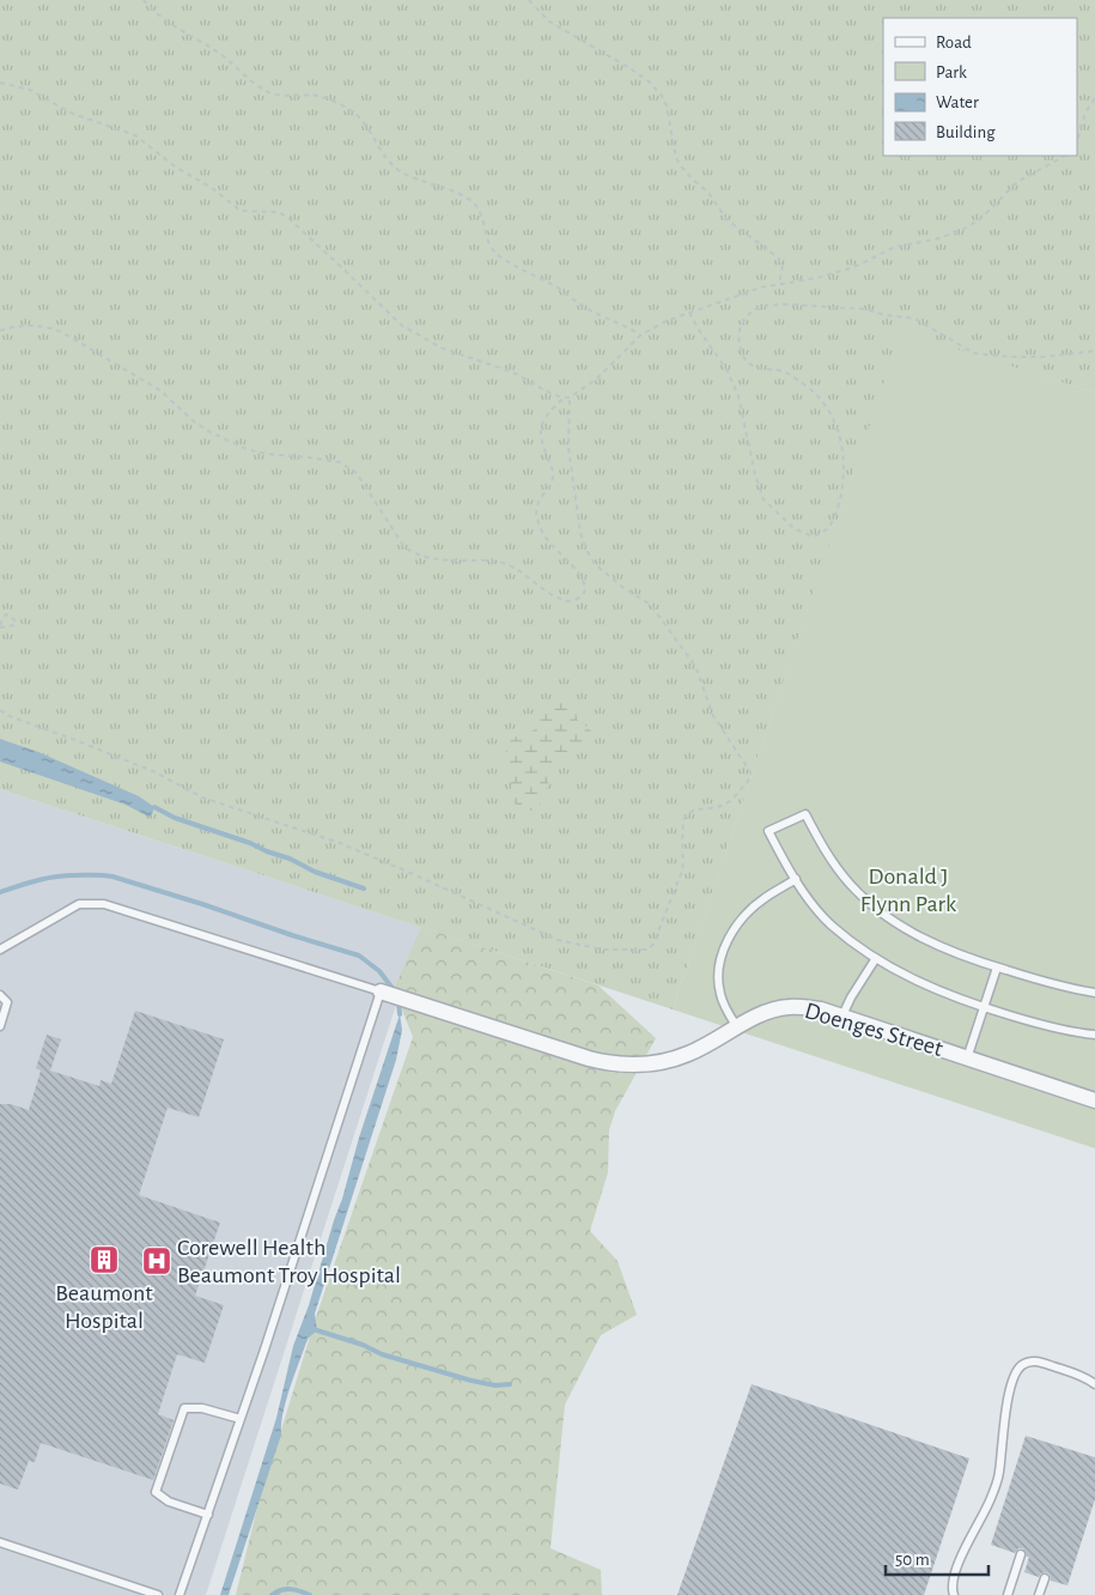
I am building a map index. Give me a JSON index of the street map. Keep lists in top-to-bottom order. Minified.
{"streets":{"street":["Doenges Street"]},"parks":["Donald J Flynn Park"],"places":{"building":["Beaumont Hospital"],"hospital":["Corewell Health Beaumont Troy Hospital"]},"legend":["Road","Park","Water","Building"],"scale_bar":"50 m"}
